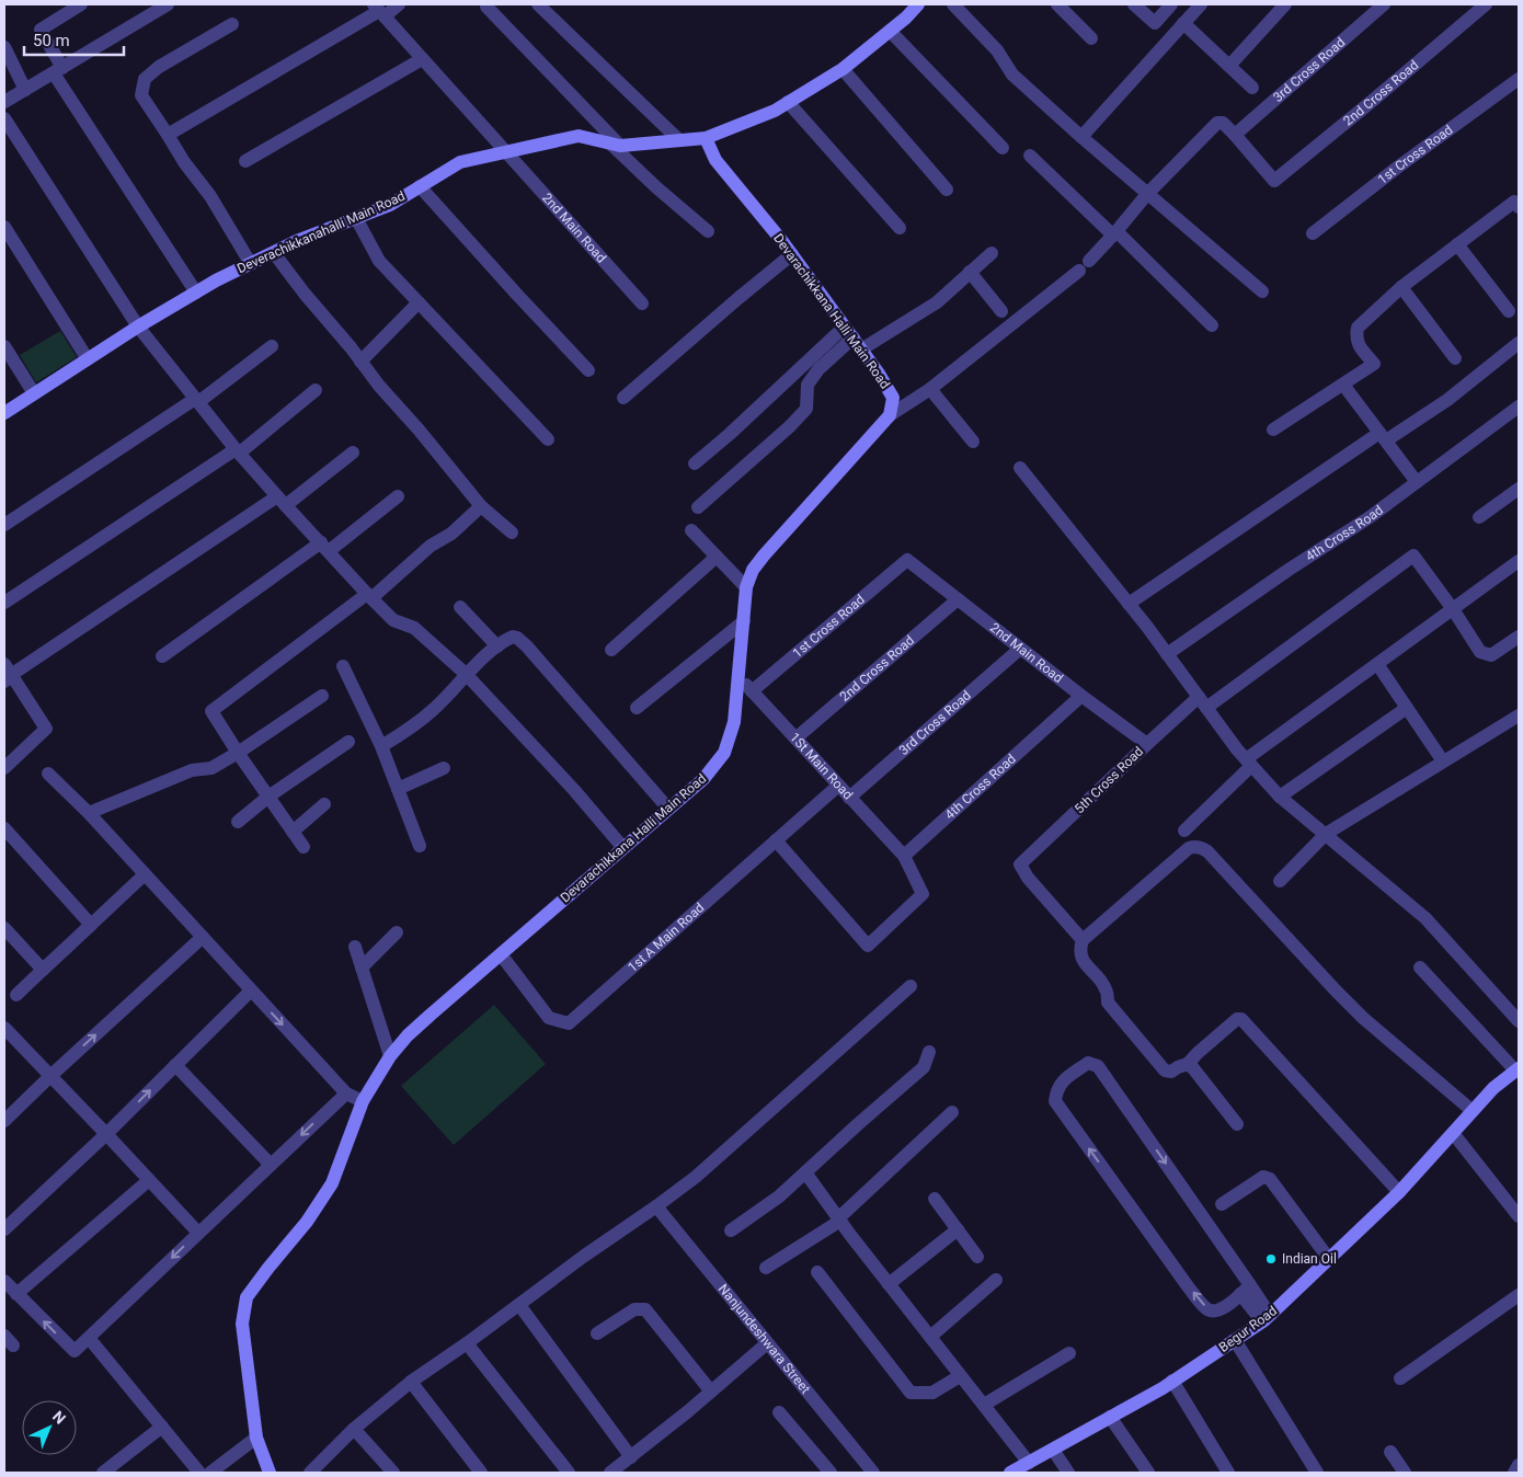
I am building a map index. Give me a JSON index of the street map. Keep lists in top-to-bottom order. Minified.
{"streets":{"street":["3rd Cross Road","2nd Cross Road","1st Cross Road","2nd Main Road","Deverachikkanahalli Main Road","Devarachikkana Halli Main Road","4th Cross Road","1St Main Road","5th Cross Road","1st A Main Road","Begur Road","Nanjundeshwara Street"]},"crossings":[["3rd Cross Road","2nd Cross Road"],["3rd Cross Road","2nd Main Road"],["3rd Cross Road","1St Main Road"],["2nd Cross Road","2nd Main Road"],["2nd Cross Road","1St Main Road"],["1st Cross Road","2nd Main Road"],["1st Cross Road","1St Main Road"],["2nd Main Road","Deverachikkanahalli Main Road"],["2nd Main Road","4th Cross Road"],["2nd Main Road","5th Cross Road"],["Deverachikkanahalli Main Road","Devarachikkana Halli Main Road"],["Devarachikkana Halli Main Road","1St Main Road"],["Devarachikkana Halli Main Road","1st A Main Road"],["4th Cross Road","1St Main Road"],["1St Main Road","1st A Main Road"]],"places":["Indian Oil"],"scale_bar":"50 m","north":"top right"}
